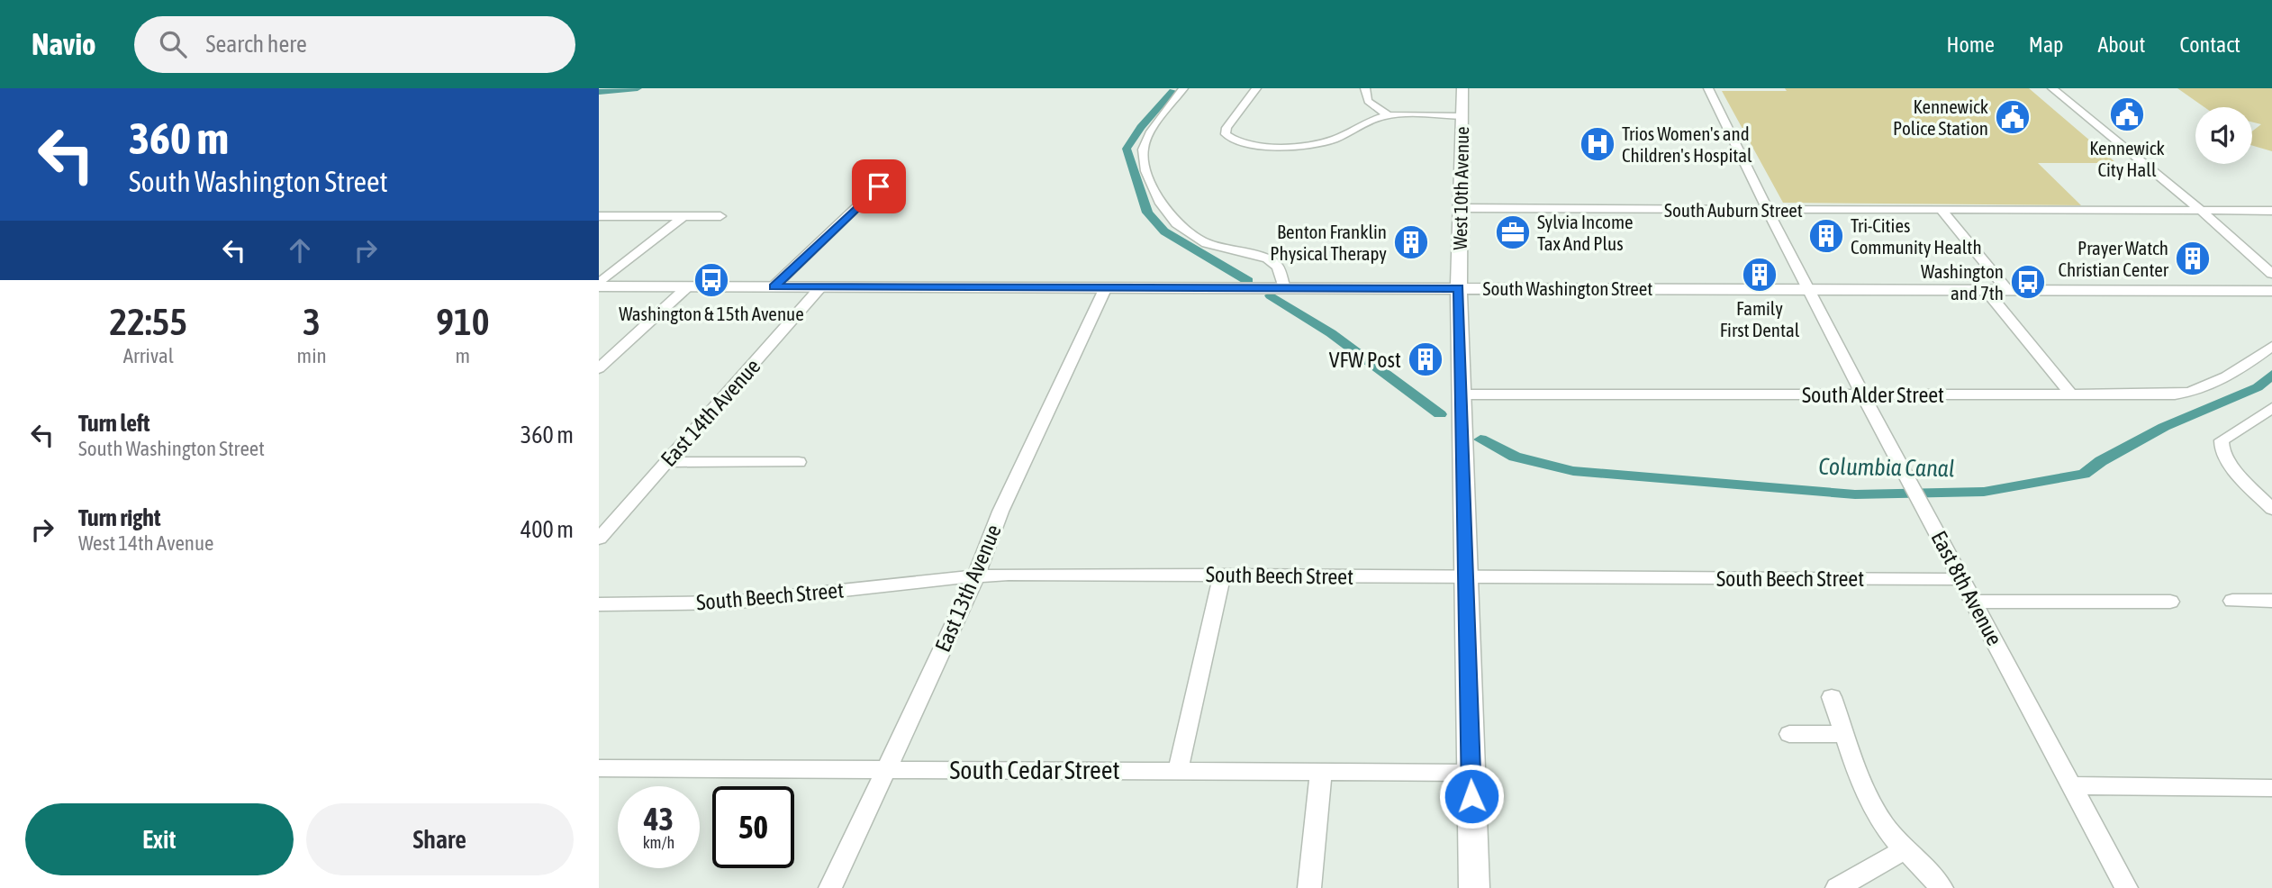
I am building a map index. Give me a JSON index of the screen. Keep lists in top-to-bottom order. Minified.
{"streets":{"main road":["West 10th Avenue","South Washington Street"],"street":["South Auburn Street","South Alder Street","East 14th Avenue","South Beech Street","East 13th Avenue","East 8th Avenue","South Cedar Street"]},"crossings":[["West 10th Avenue","South Auburn Street"],["West 10th Avenue","South Washington Street"],["West 10th Avenue","South Alder Street"],["West 10th Avenue","South Beech Street"],["West 10th Avenue","South Cedar Street"],["South Auburn Street","East 8th Avenue"],["South Washington Street","East 14th Avenue"],["South Washington Street","East 13th Avenue"],["South Washington Street","East 8th Avenue"],["South Alder Street","East 8th Avenue"],["South Beech Street","East 13th Avenue"],["South Beech Street","East 8th Avenue"],["East 13th Avenue","South Cedar Street"]],"water":["Columbia Canal"],"places":{"public building":["Kennewick City Hall","Kennewick Police Station"],"hospital":["Trios Women's and Children's Hospital"],"office":["Sylvia Income Tax And Plus"],"building":["Tri-Cities Community Health","Benton Franklin Physical Therapy","Prayer Watch Christian Center","Family First Dental","VFW Post"],"bus stop":["Washington & 15th Avenue","Washington and 7th"]},"page":{"header":"Navio","search":"Search here","nav":["Home","Map","About","Contact"],"turn":["360 m","South Washington Street"],"eta":["22:55","Arrival","3","min","910","m"],"list":[{"name":"Turn left","note":"South Washington Street","value":"360 m"},{"name":"Turn right","note":"West 14th Avenue","value":"400 m"}],"speed":"43 km/h","limit":"50","buttons":["Exit","Share"]}}
